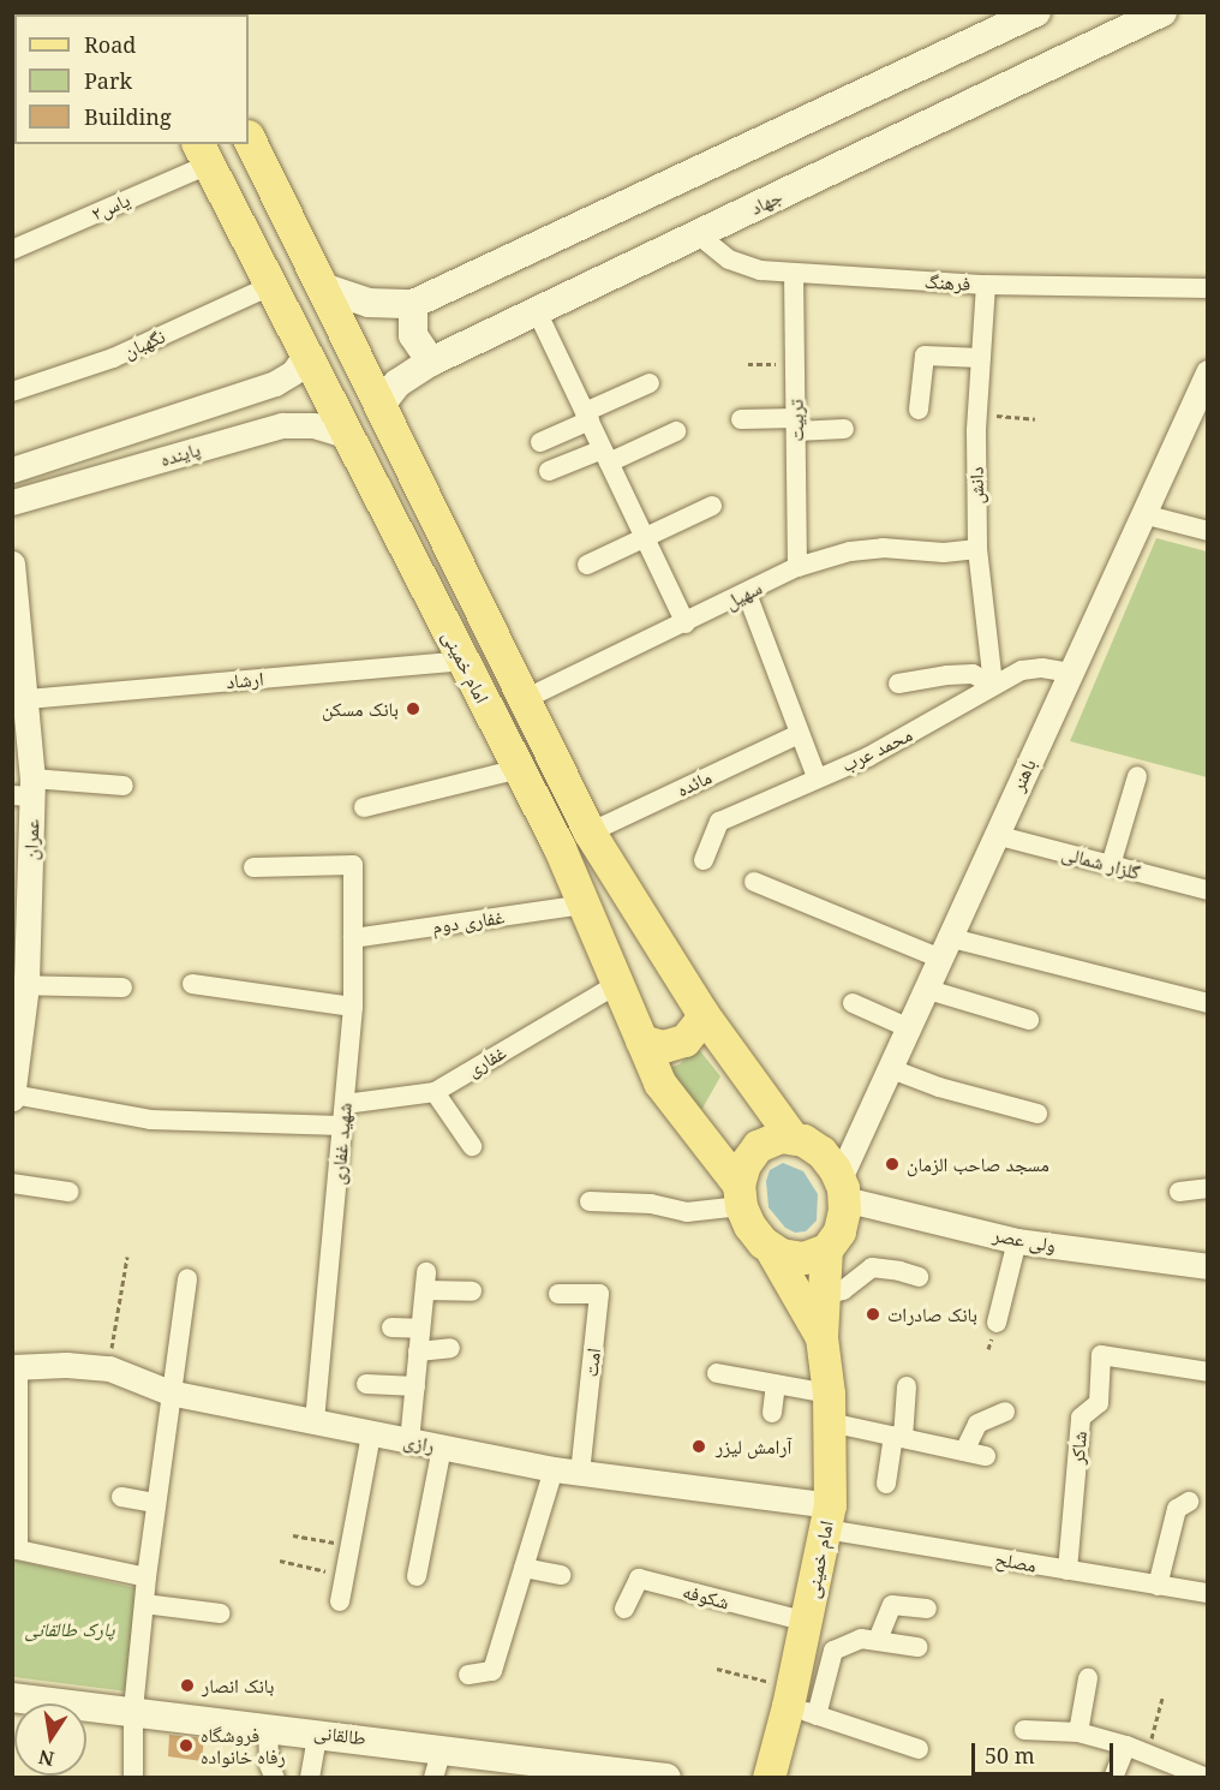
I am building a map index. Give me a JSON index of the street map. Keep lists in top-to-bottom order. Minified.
{"streets":{"main road":["جهاد","امام خمینی","طالقانی"],"street":["یاس۲","فرهنگ","نگهبان","تربیت","پاینده","دانش","سهیل","ارشاد","محمد عرب","باهنر","مائده","عمران","گلزار شمالی","غفاری دوم","غفاری","شهید غفاری","ولی عصر","امت","رازی","شاکر","مصلح","شکوفه"]},"crossings":[["جهاد","فرهنگ"],["جهاد","امام خمینی"],["یاس۲","امام خمینی"],["فرهنگ","تربیت"],["فرهنگ","دانش"],["نگهبان","امام خمینی"],["تربیت","سهیل"],["پاینده","امام خمینی"],["دانش","سهیل"],["دانش","محمد عرب"],["سهیل","امام خمینی"],["امام خمینی","ارشاد"],["امام خمینی","باهنر"],["امام خمینی","مائده"],["امام خمینی","غفاری دوم"],["امام خمینی","غفاری"],["امام خمینی","ولی عصر"],["امام خمینی","رازی"],["امام خمینی","مصلح"],["امام خمینی","شکوفه"],["ارشاد","عمران"],["محمد عرب","باهنر"],["باهنر","گلزار شمالی"],["باهنر","ولی عصر"],["غفاری دوم","شهید غفاری"],["غفاری","شهید غفاری"],["شهید غفاری","رازی"],["امت","رازی"],["رازی","مصلح"],["شاکر","مصلح"]],"parks":["پارک طالقانی"],"places":["بانک مسکن","مسجد صاحب الزمان","بانک صادرات","آرامش لیزر","بانک انصار","فروشگاه رفاه خانواده"],"legend":["Road","Park","Building"],"scale_bar":"50 m","north":"bottom"}
